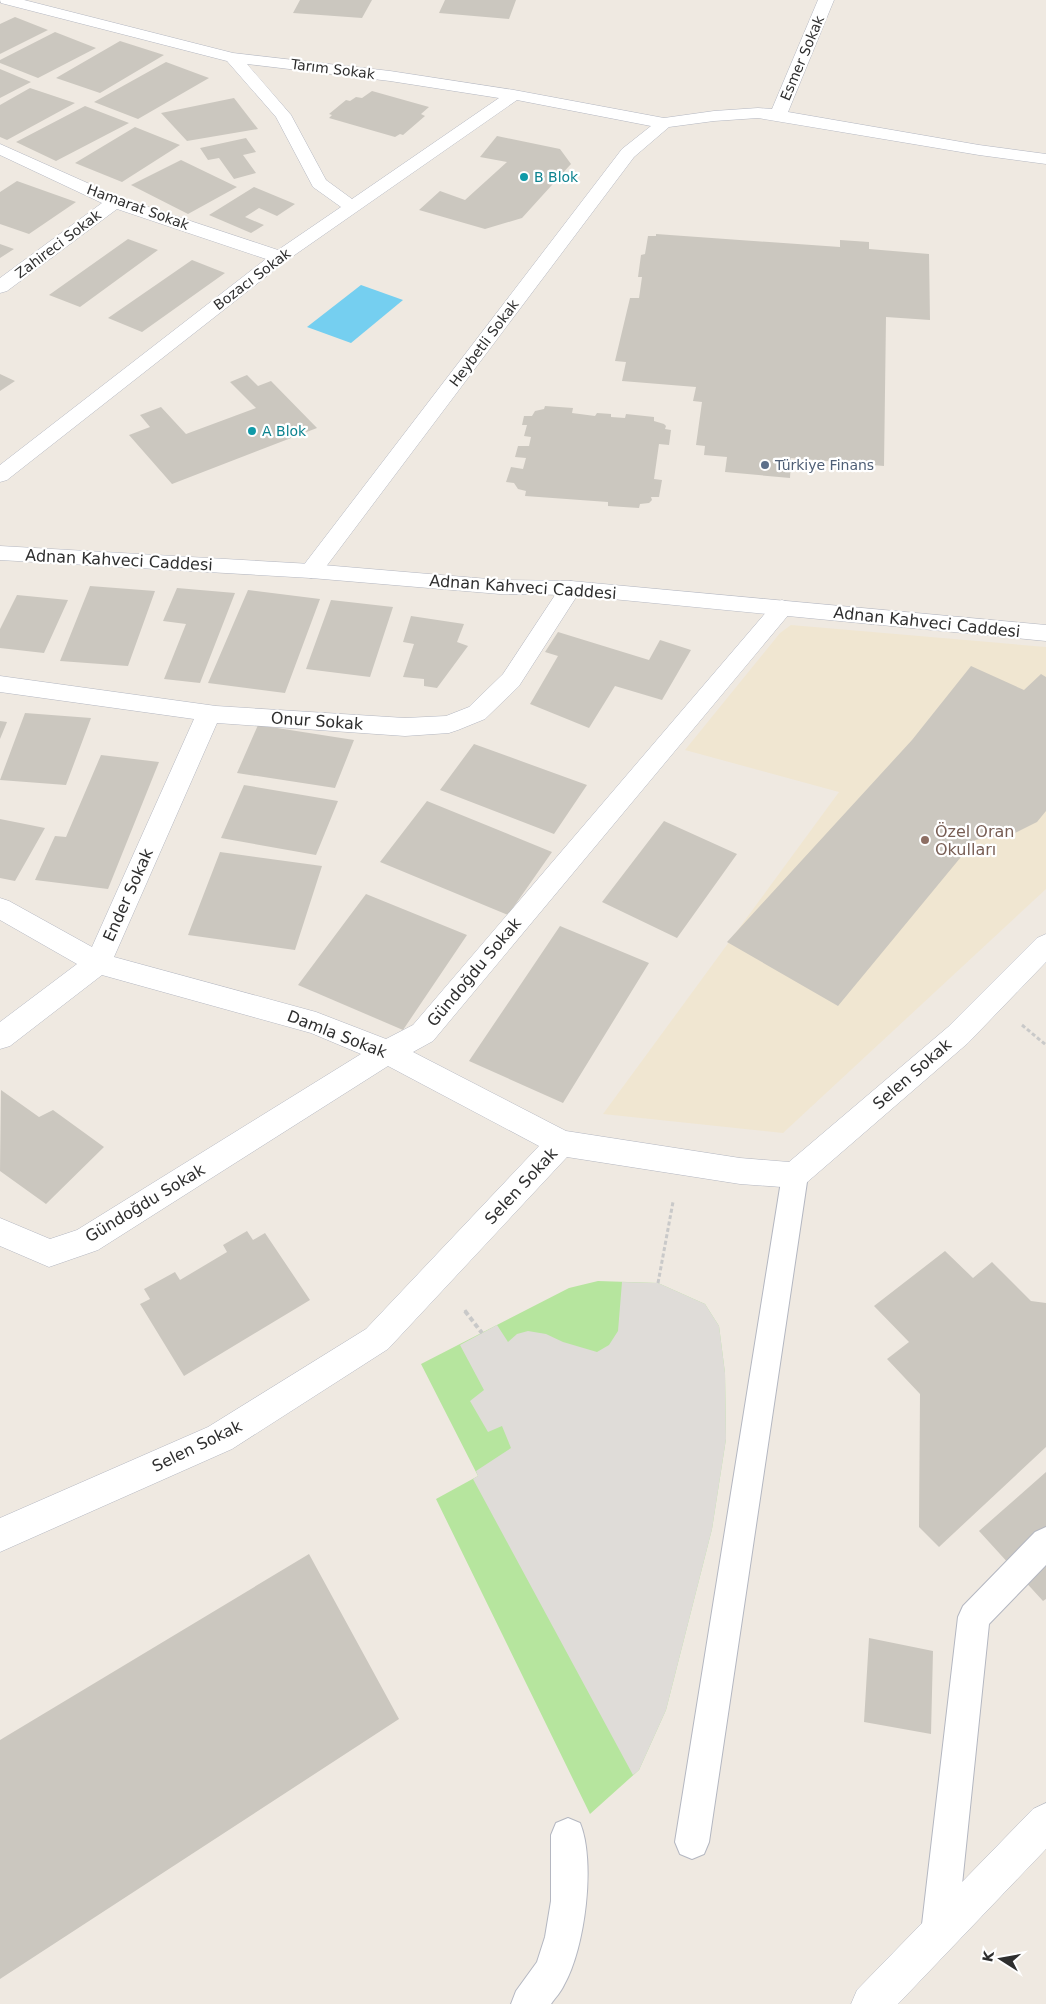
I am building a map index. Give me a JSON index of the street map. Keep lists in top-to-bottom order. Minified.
{"streets":{"street":["Esmer Sokak","Tarım Sokak","Hamarat Sokak","Zahireci Sokak","Bozacı Sokak","Heybetli Sokak","Adnan Kahveci Caddesi","Onur Sokak","Ender Sokak","Gündoğdu Sokak","Damla Sokak","Selen Sokak"]},"crossings":[["Tarım Sokak","Bozacı Sokak"],["Tarım Sokak","Heybetli Sokak"],["Hamarat Sokak","Zahireci Sokak"],["Hamarat Sokak","Bozacı Sokak"],["Heybetli Sokak","Adnan Kahveci Caddesi"],["Adnan Kahveci Caddesi","Onur Sokak"],["Adnan Kahveci Caddesi","Gündoğdu Sokak"],["Onur Sokak","Ender Sokak"],["Ender Sokak","Damla Sokak"],["Gündoğdu Sokak","Damla Sokak"],["Damla Sokak","Selen Sokak"]],"places":["B Blok","A Blok","Türkiye Finans","Özel Oran Okulları"],"north":"left"}
